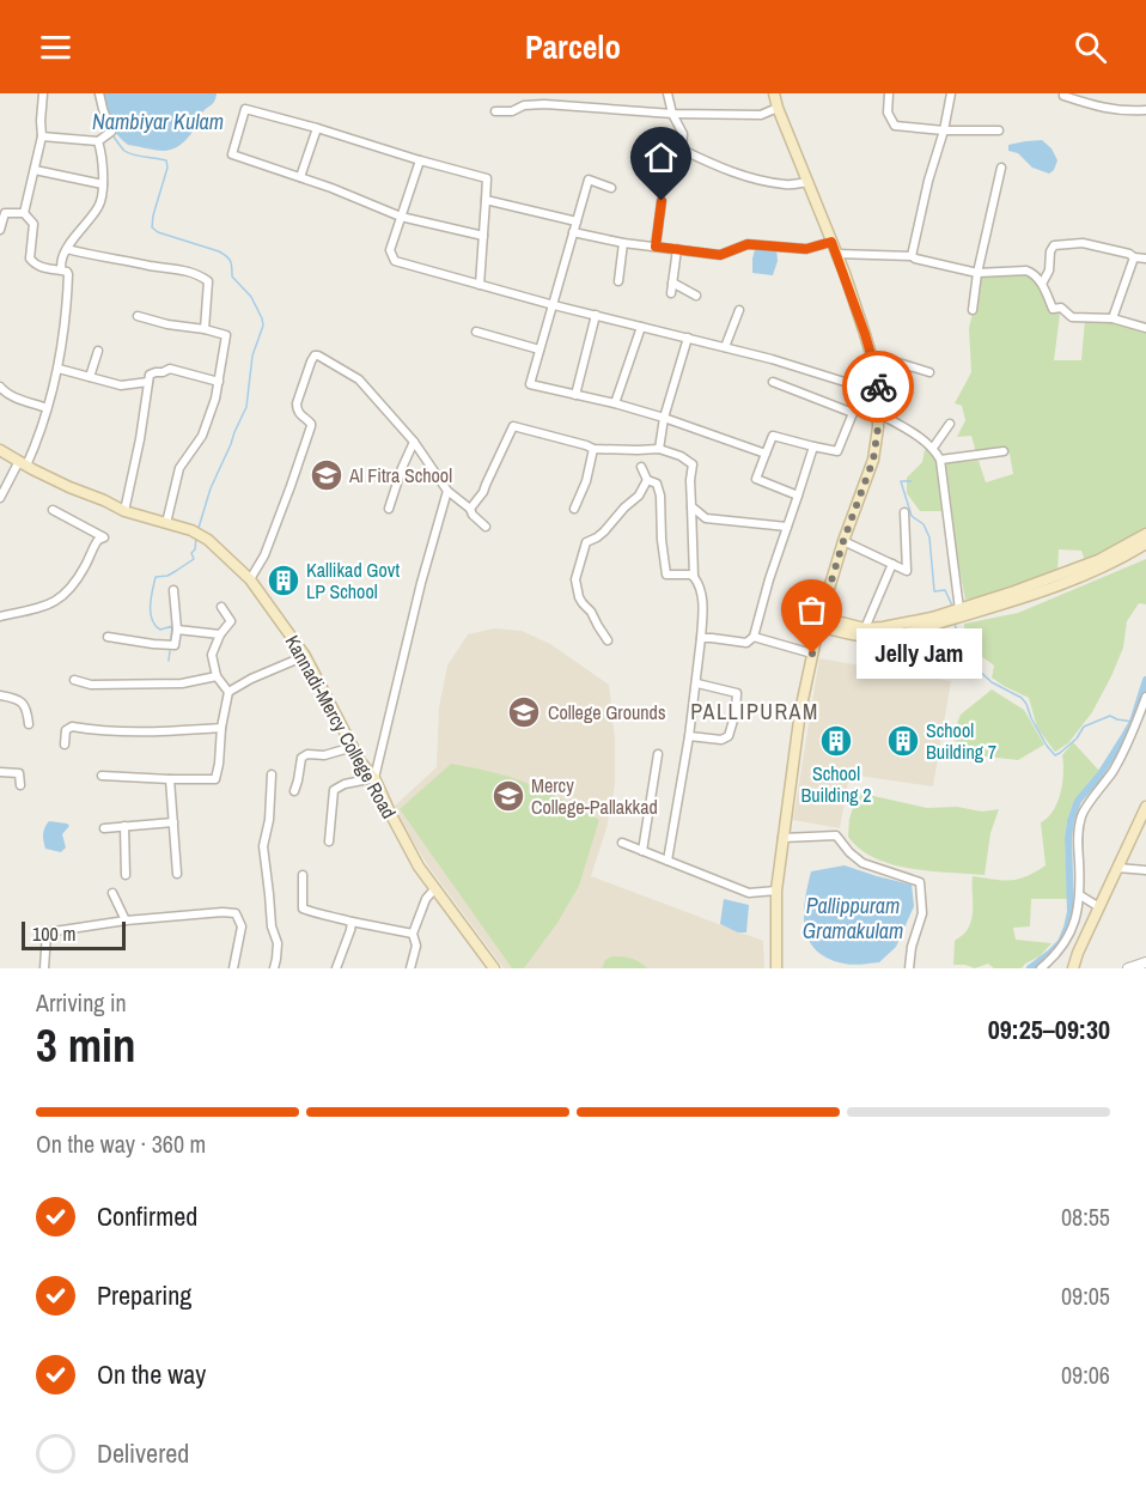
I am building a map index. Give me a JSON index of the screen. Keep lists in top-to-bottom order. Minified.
{"streets":{"main road":["Kannadi-Mercy College Road"]},"districts":["PALLIPURAM"],"water":["Nambiyar Kulam","Pallippuram Gramakulam"],"places":{"school or university":["Al Fitra School","College Grounds","Mercy College-Pallakkad"],"building":["Kallikad Govt LP School","School Building 2","School Building 7"],"other":["Jelly Jam"]},"scale_bar":"100 m","page":{"header":"Parcelo","bubble":"Jelly Jam","scale":"100 m","heading":["3 min","Arriving in","09:25–09:30"],"bar":"On the way · 360 m","list":[["Confirmed","08:55"],["Preparing","09:05"],["On the way","09:06"],"Delivered"]}}
